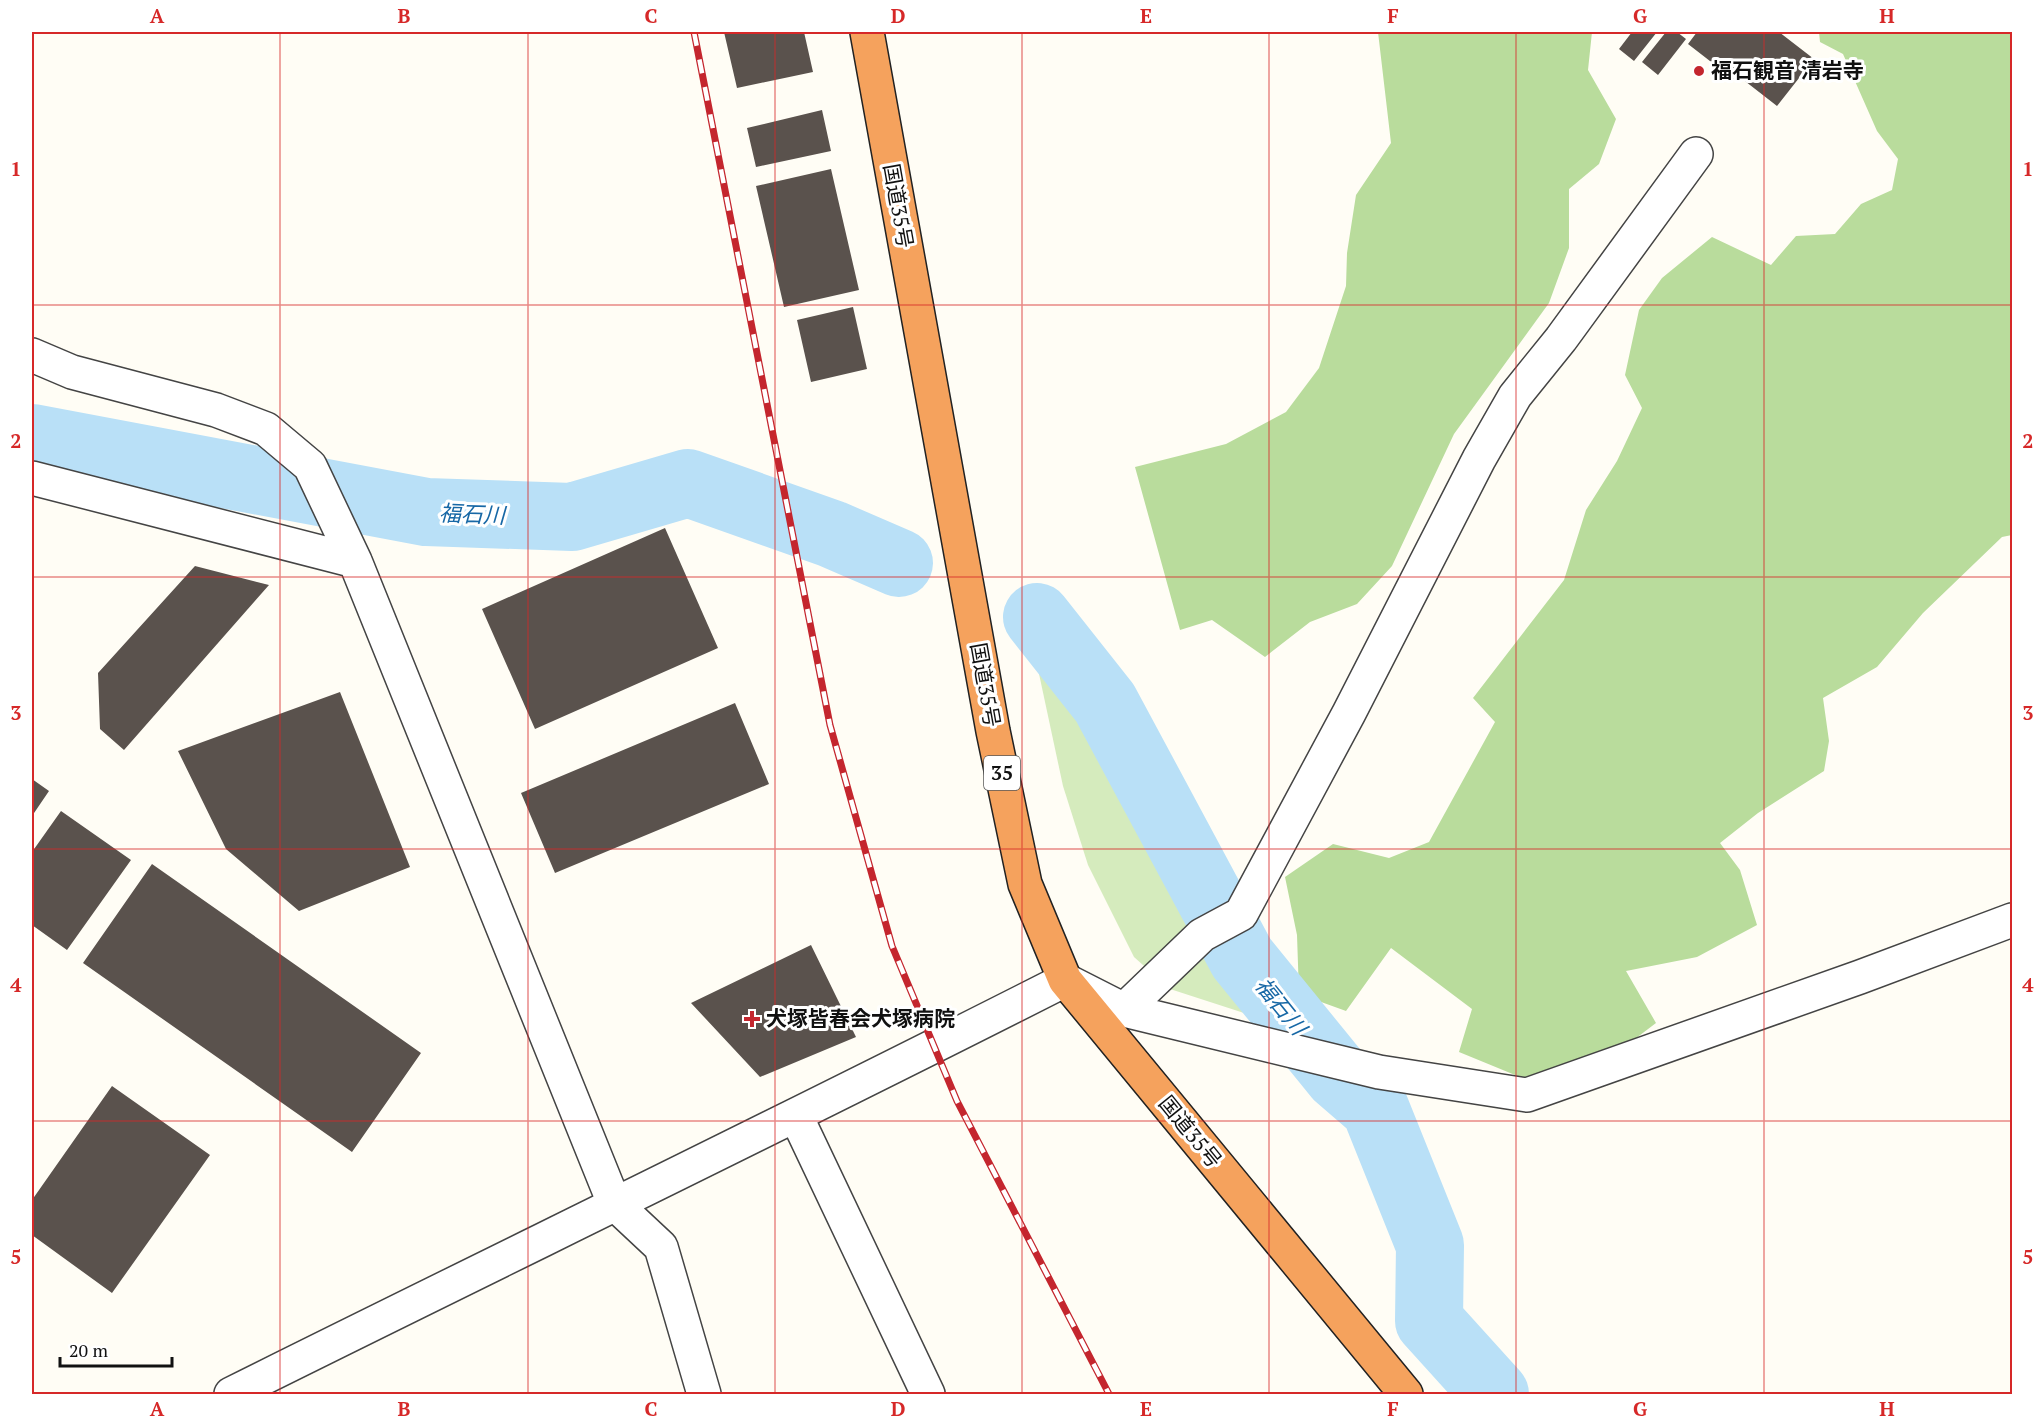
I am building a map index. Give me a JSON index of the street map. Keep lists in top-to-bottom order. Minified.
{"streets":{"highway":["国道35号","35"]},"water":["福石川"],"places":{"other":["福石観音 清岩寺"],"health":["犬塚皆春会犬塚病院"]},"scale_bar":"20 m","grid":{"columns":["A","B","C","D","E","F","G","H"],"rows":["1","2","3","4","5"]}}
